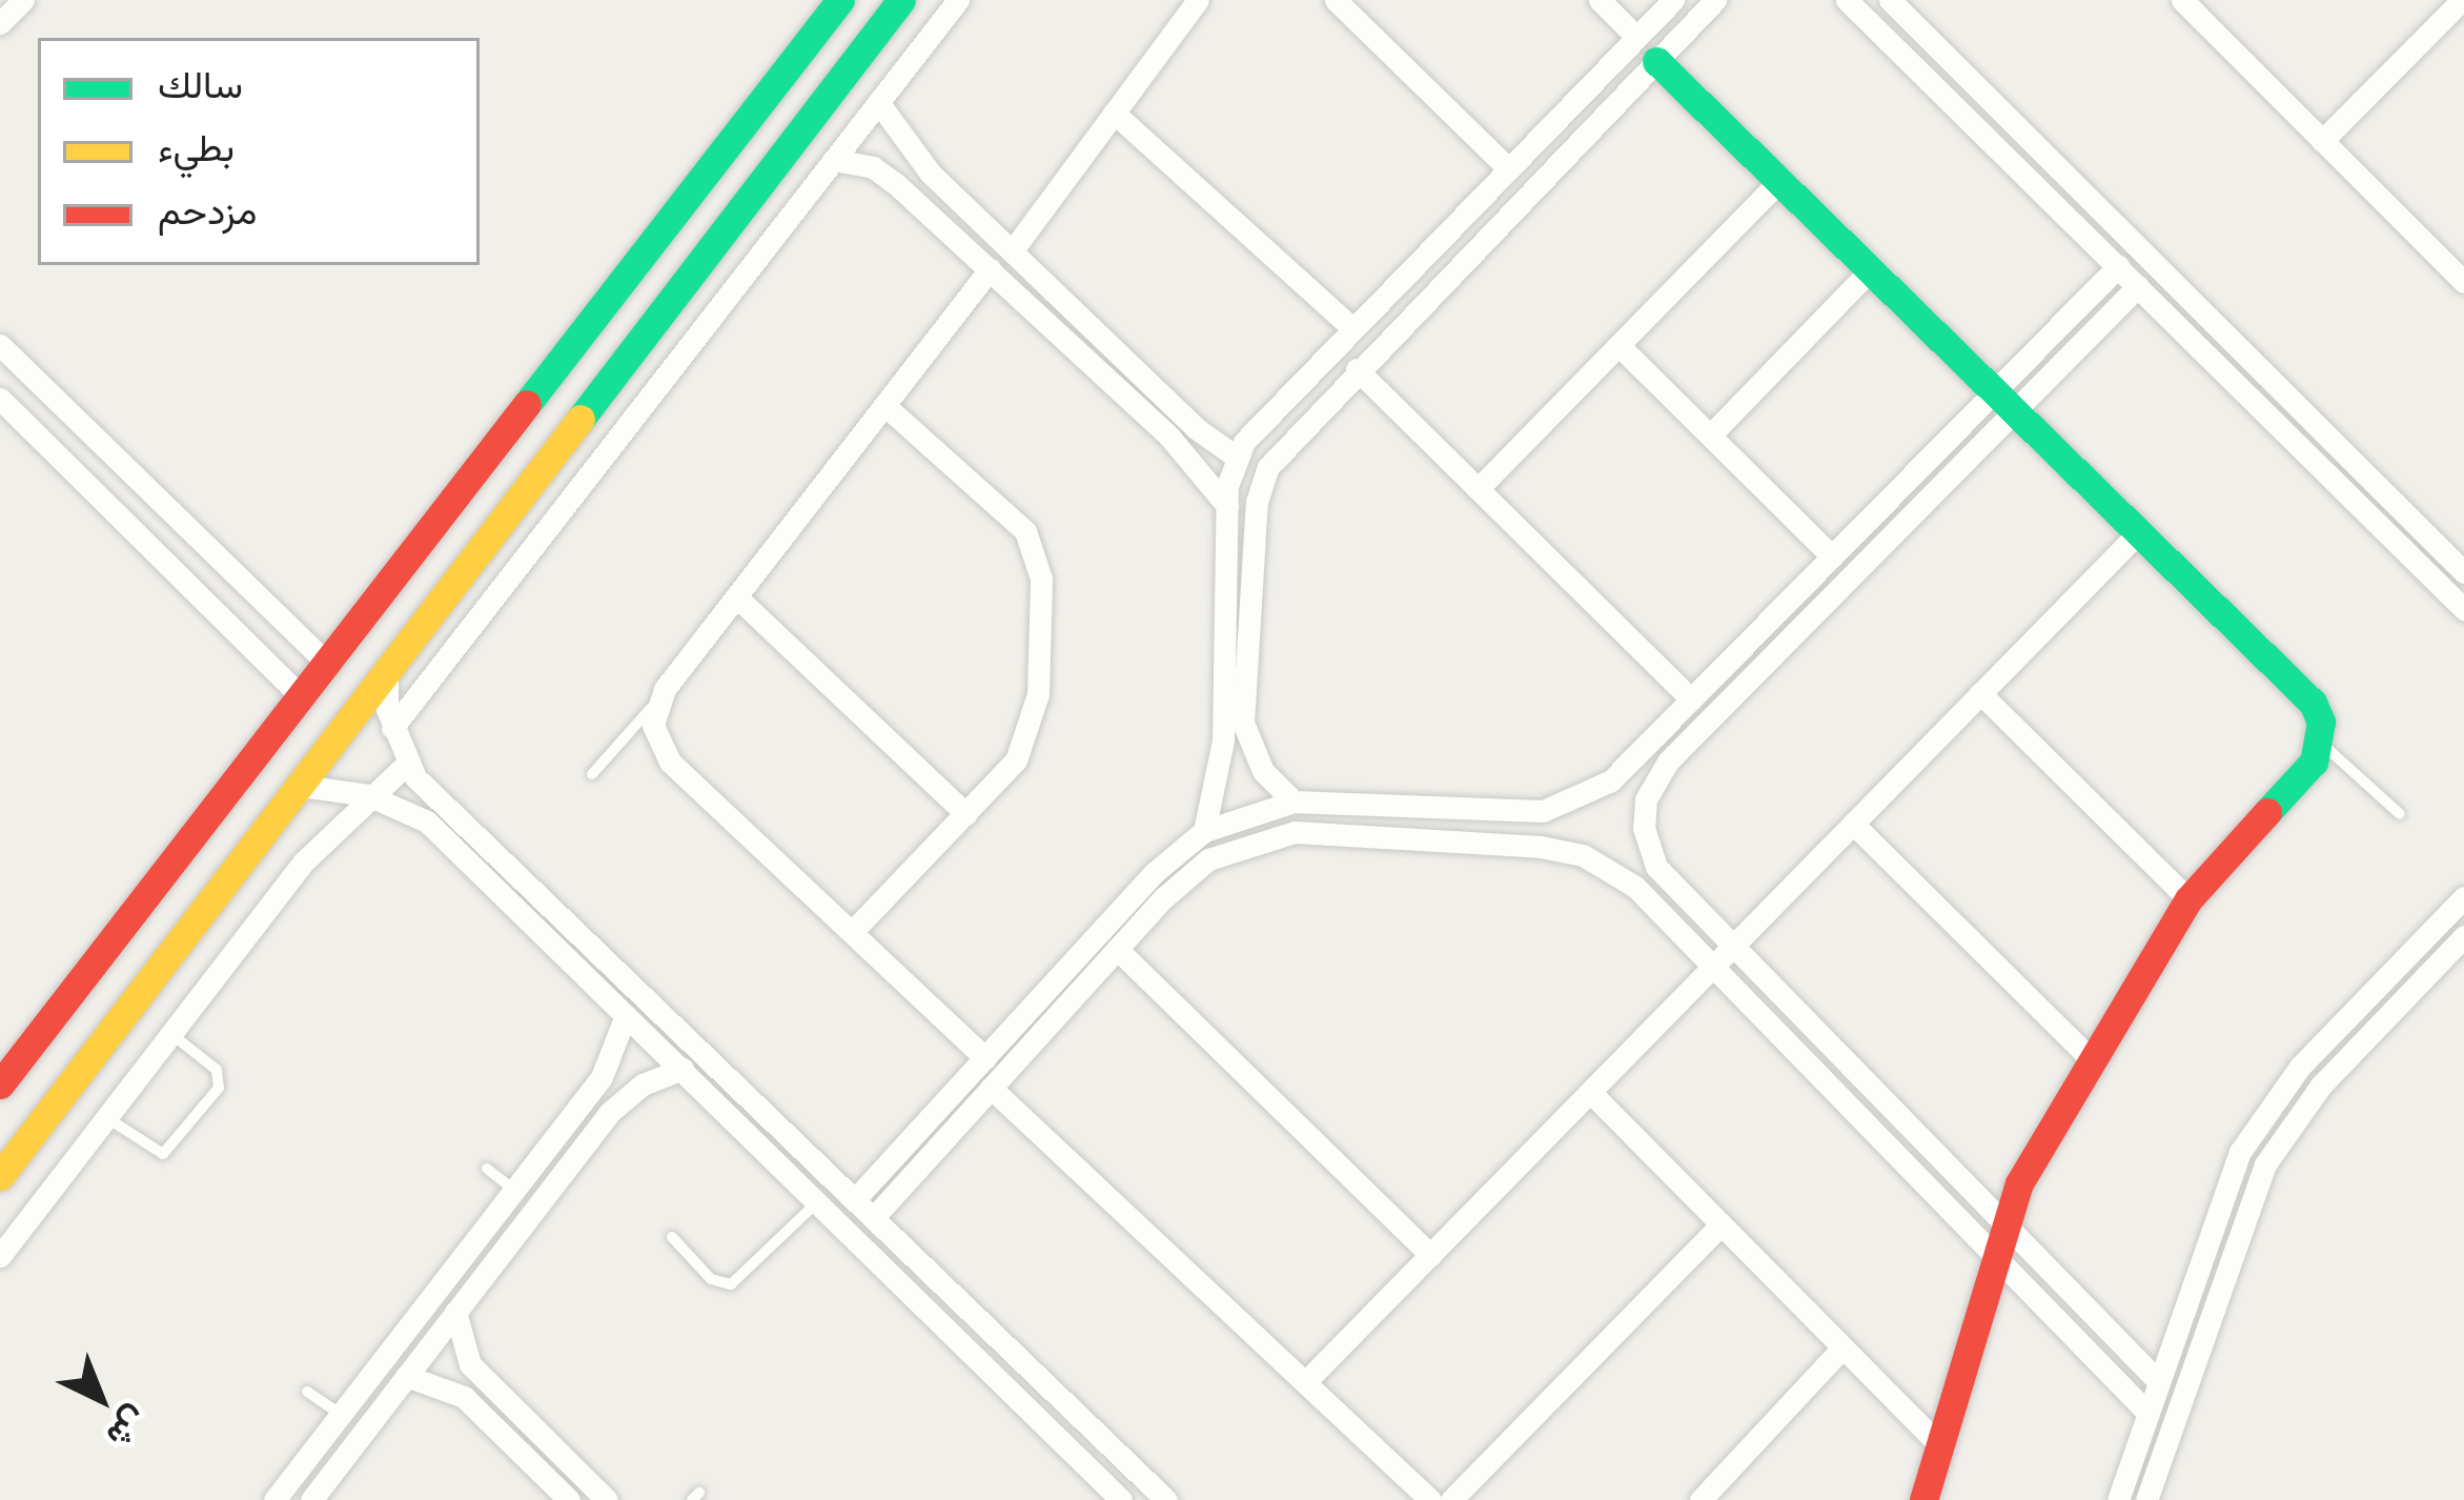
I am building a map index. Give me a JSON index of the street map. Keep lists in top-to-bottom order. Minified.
{"legend":["سالك","بطيء","مزدحم"],"north":"bottom right"}
